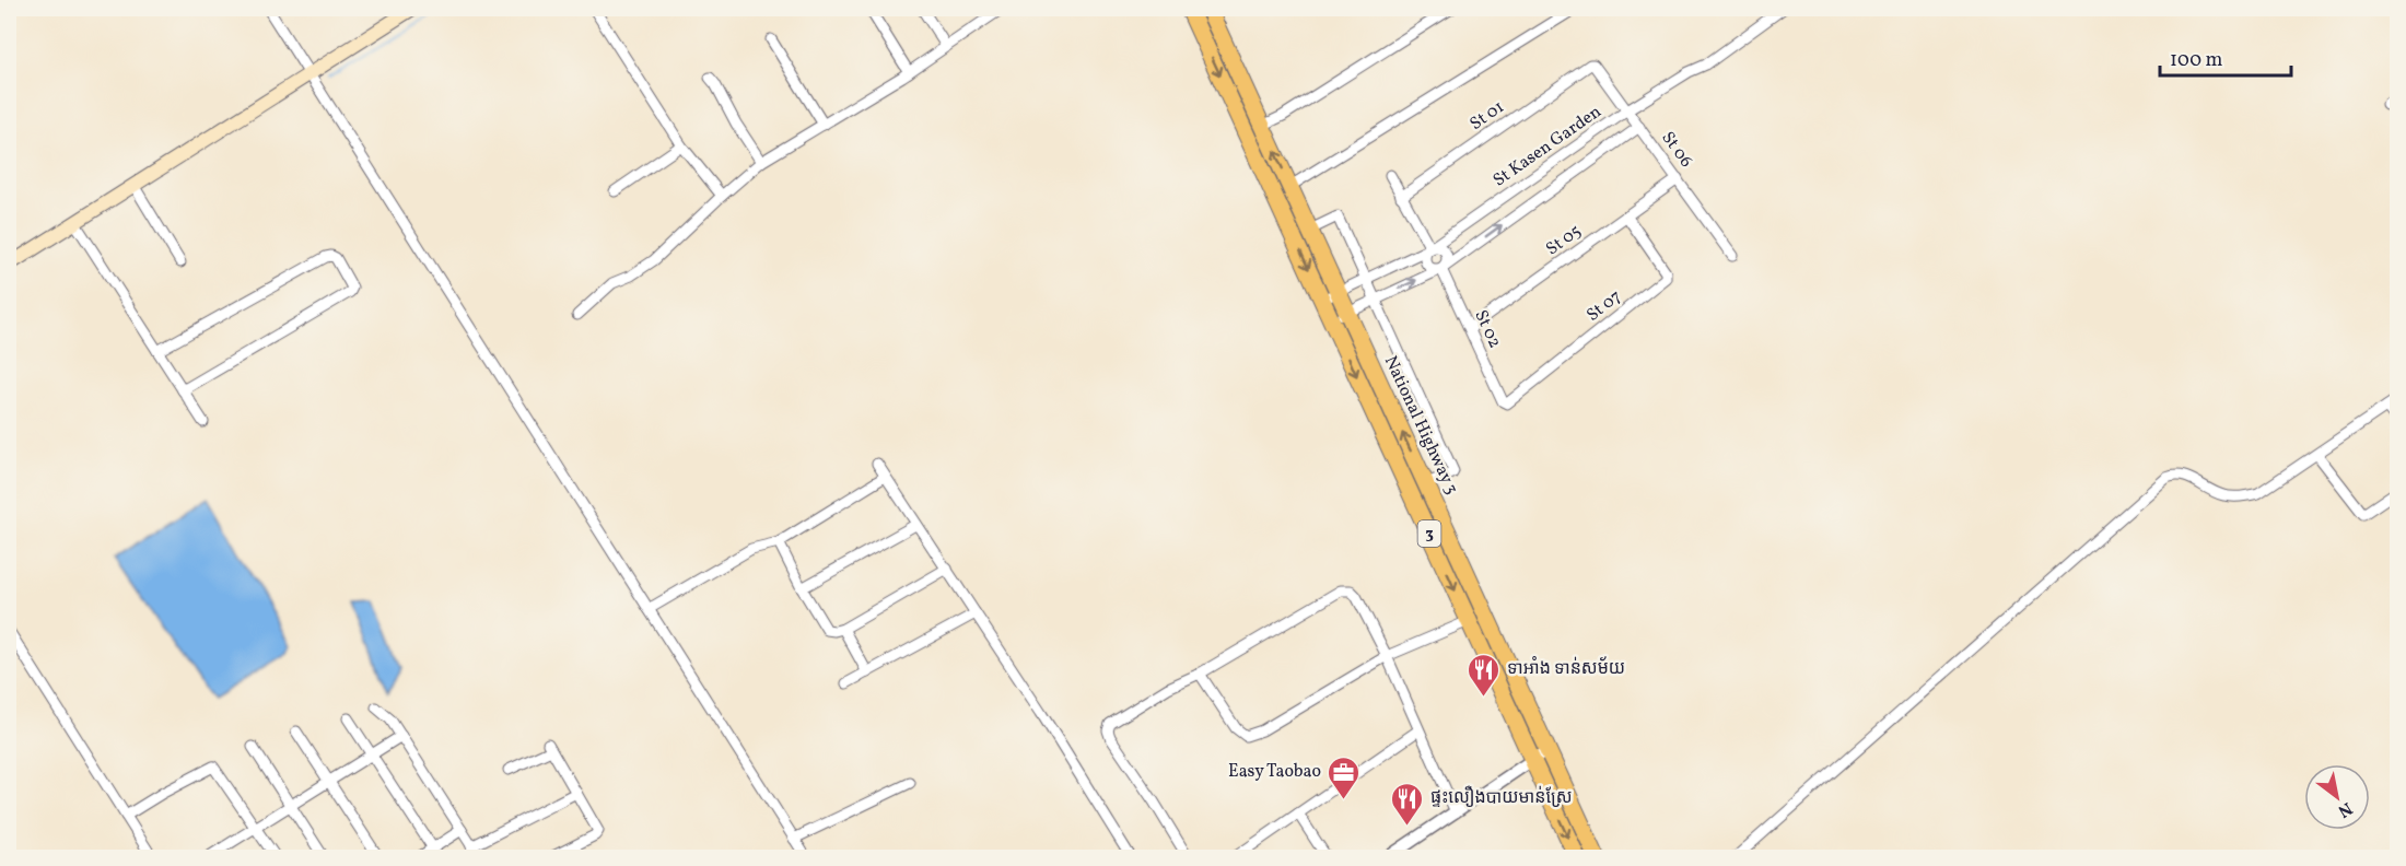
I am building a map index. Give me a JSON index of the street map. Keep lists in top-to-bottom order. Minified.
{"streets":{"highway":["National Highway 3","3"],"street":["St 01","St Kasen Garden","St 06","St 05","St 07","St 02"]},"crossings":[["St 01","St 06"],["St Kasen Garden","St 06"],["St Kasen Garden","St 02"],["St Kasen Garden","National Highway 3"],["St 06","St 05"],["St 05","St 07"],["St 05","St 02"],["St 07","St 02"]],"places":{"restaurant":["ទាអាំង ទាន់សម័យ","ផ្ទះលឿងបាយមាន់ស្រែ"],"office":["Easy Taobao"]},"scale_bar":"100 m","north":"bottom right"}
